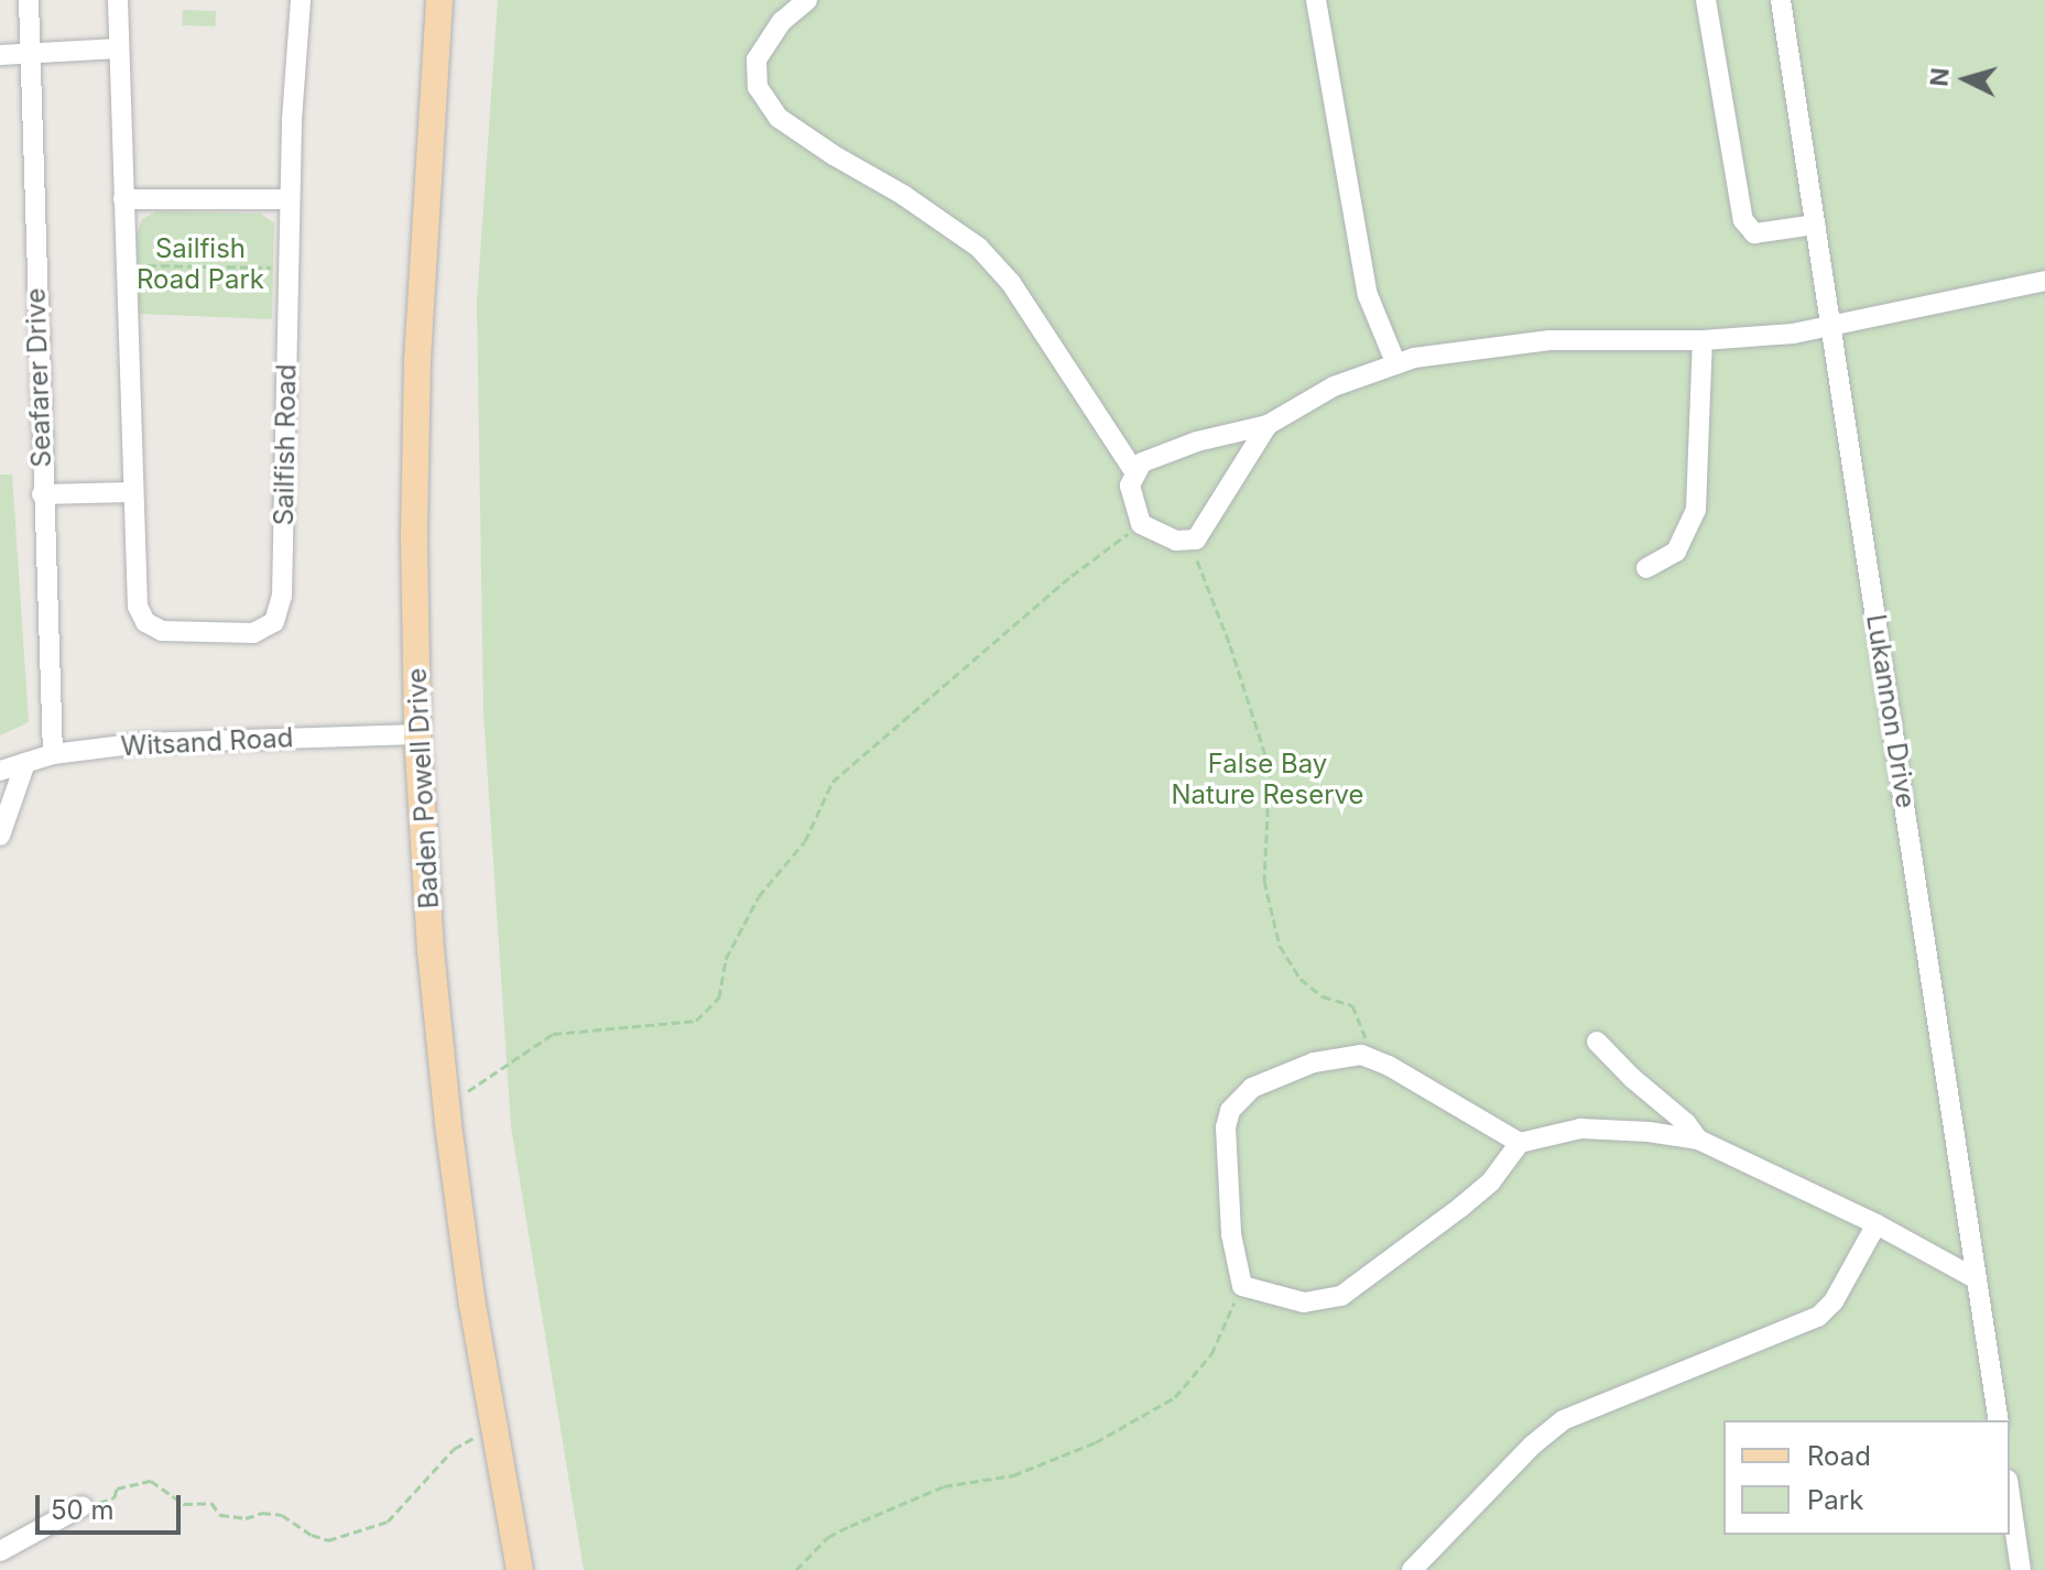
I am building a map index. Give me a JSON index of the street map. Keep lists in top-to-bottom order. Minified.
{"streets":{"main road":["Baden Powell Drive"],"street":["Seafarer Drive","Sailfish Road","Lukannon Drive","Witsand Road"]},"crossings":[["Seafarer Drive","Witsand Road"],["Witsand Road","Baden Powell Drive"]],"parks":["Sailfish Road Park","False Bay Nature Reserve"],"legend":["Road","Park"],"scale_bar":"50 m","north":"left"}
